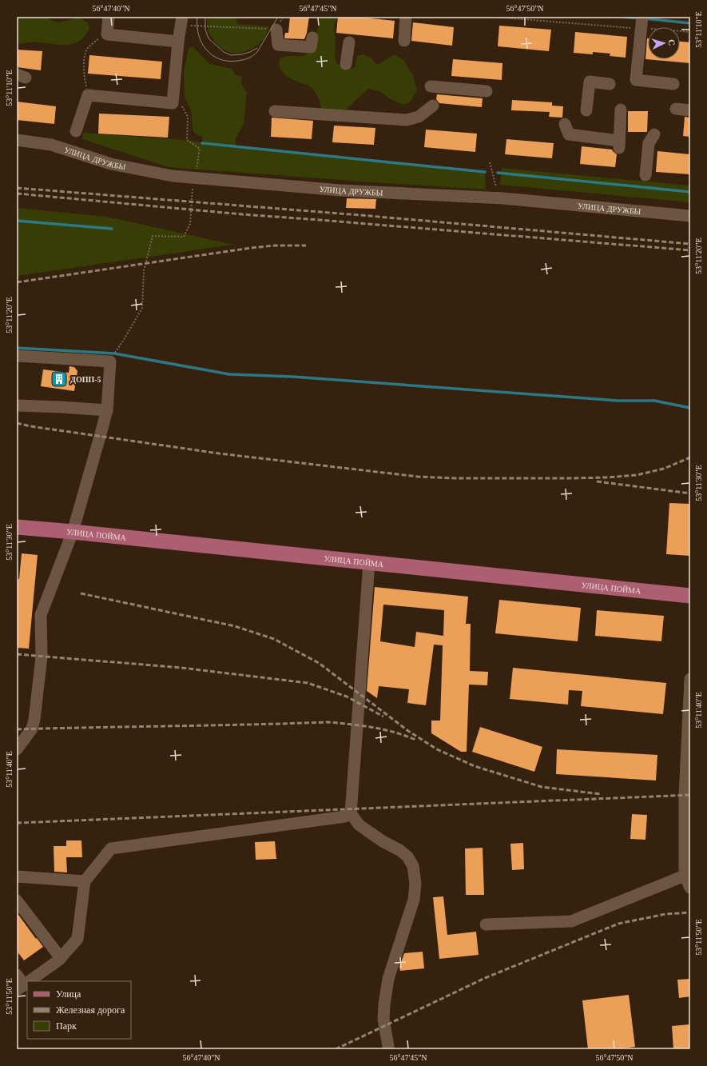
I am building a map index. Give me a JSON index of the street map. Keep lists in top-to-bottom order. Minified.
{"streets":{"main road":["УЛИЦА ПОЙМА"],"street":["УЛИЦА ДРУЖБЫ"]},"places":{"building":["ДОПП-5"]},"legend":["Улица","Железная дорога","Парк"],"north":"right","coordinates":["56°47'40\"N","56°47'45\"N","56°47'50\"N","53°11'10\"E","53°11'20\"E","53°11'30\"E","53°11'40\"E","53°11'50\"E"]}
